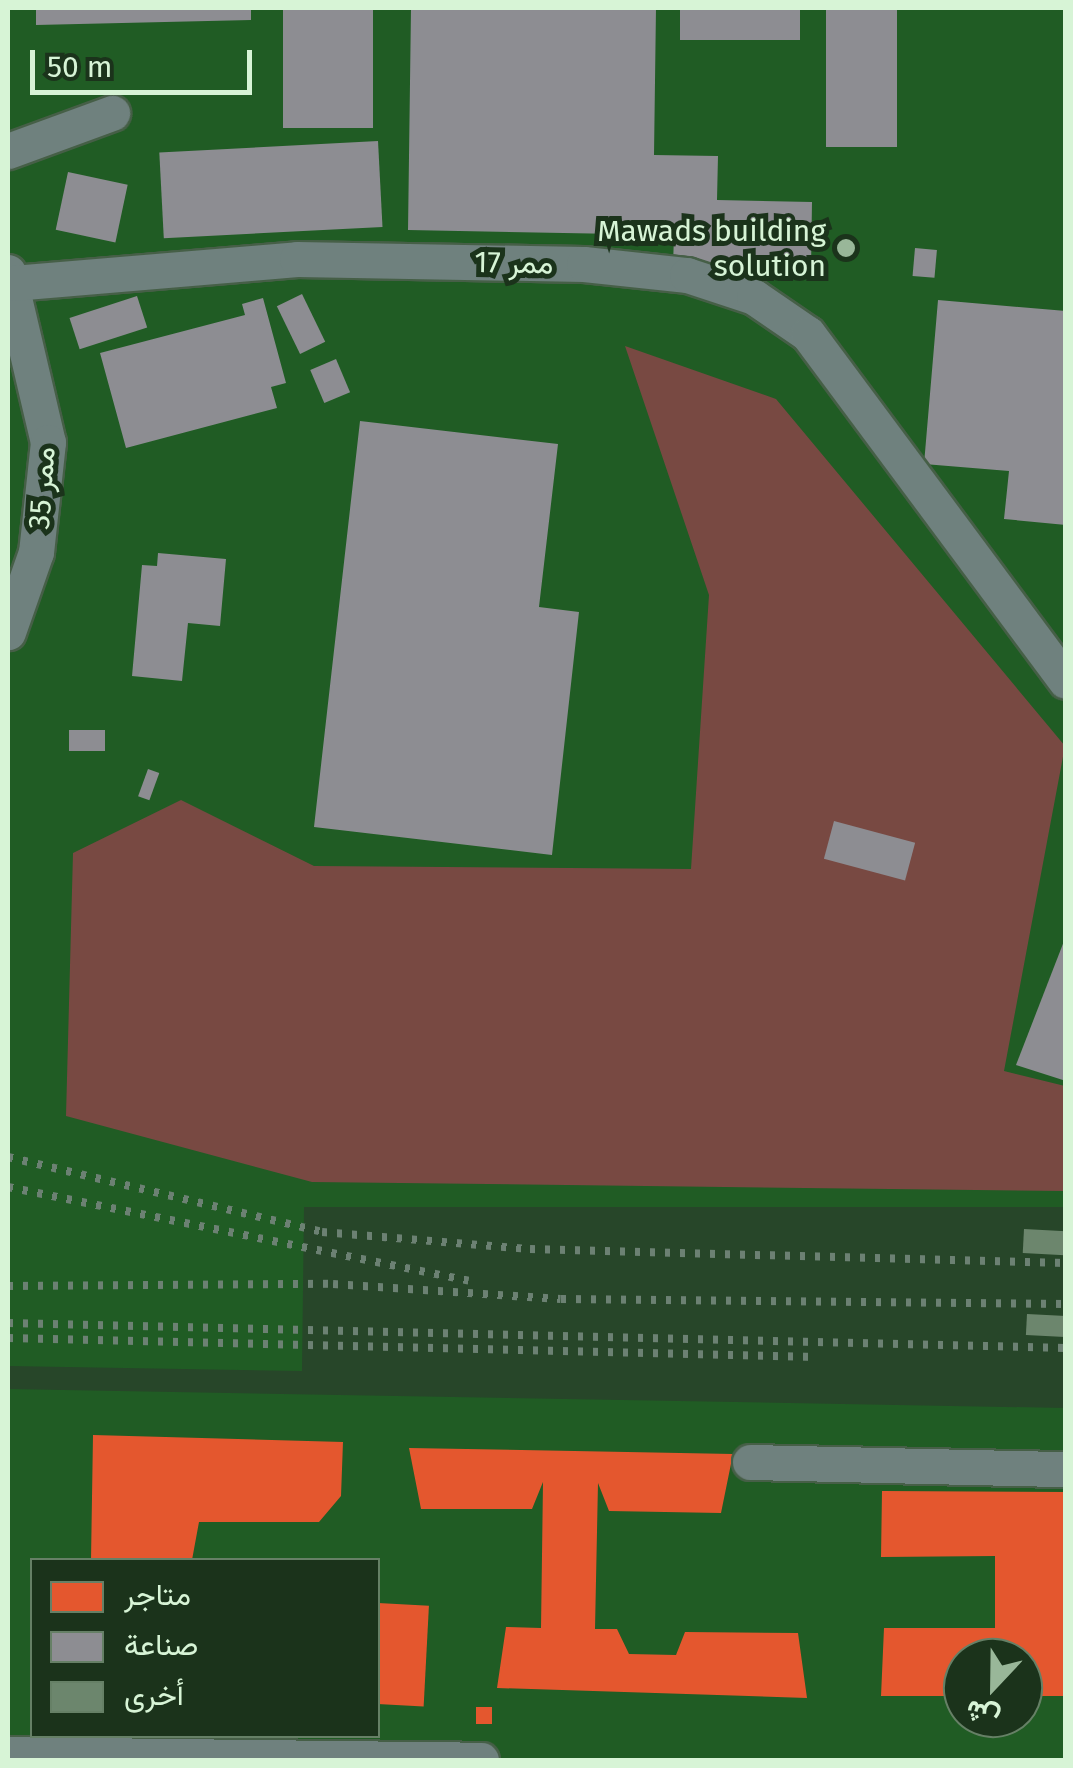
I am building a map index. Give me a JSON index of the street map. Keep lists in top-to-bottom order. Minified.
{"streets":{"street":["ممر 17","ممر 35"]},"crossings":[["ممر 17","ممر 35"]],"places":["Mawads building solution"],"legend":["متاجر","صناعة","أخرى"],"scale_bar":"50 m","north":"bottom"}
